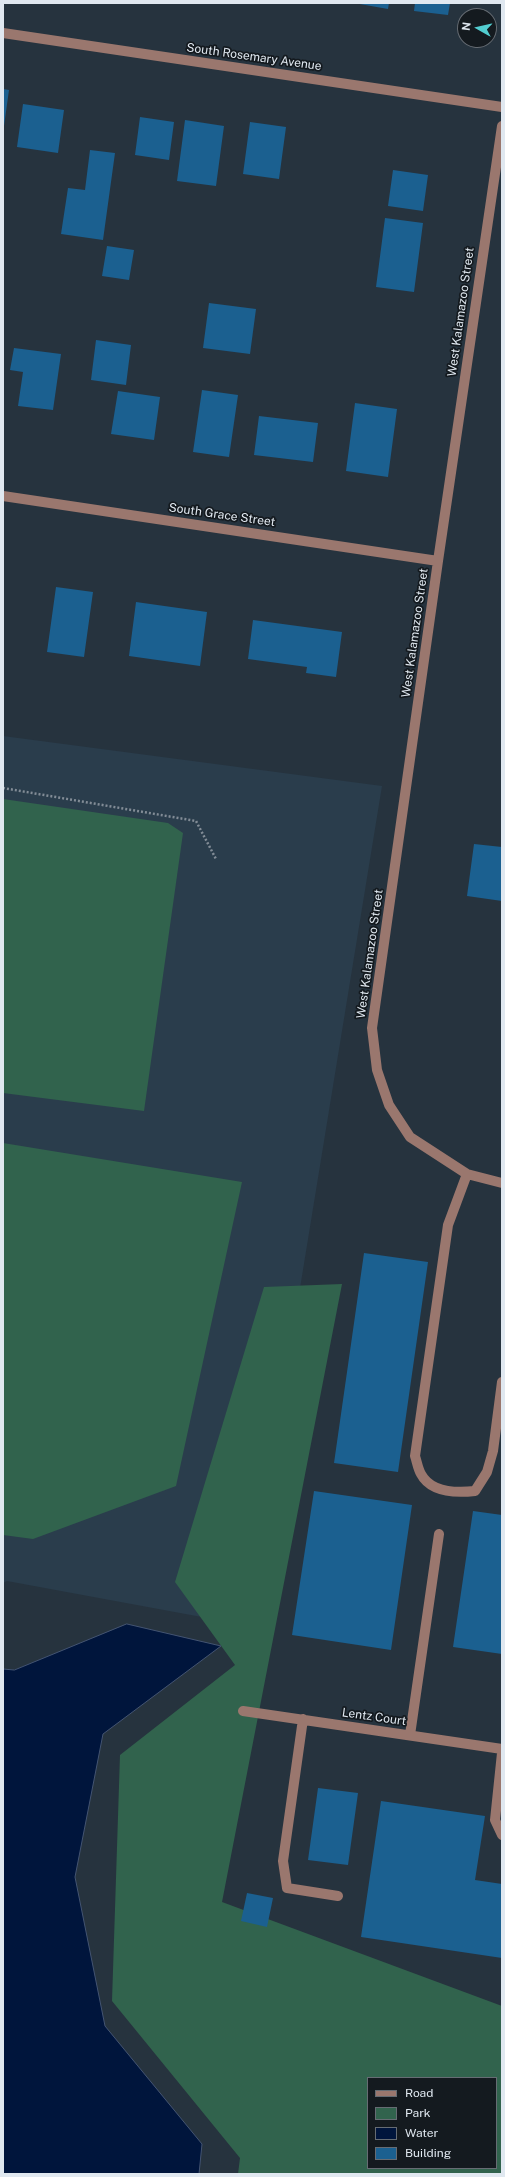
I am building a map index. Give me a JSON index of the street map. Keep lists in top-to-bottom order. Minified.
{"streets":{"street":["South Rosemary Avenue","West Kalamazoo Street","South Grace Street","Lentz Court"]},"crossings":[["West Kalamazoo Street","South Grace Street"]],"legend":["Road","Park","Water","Building"],"north":"left"}
